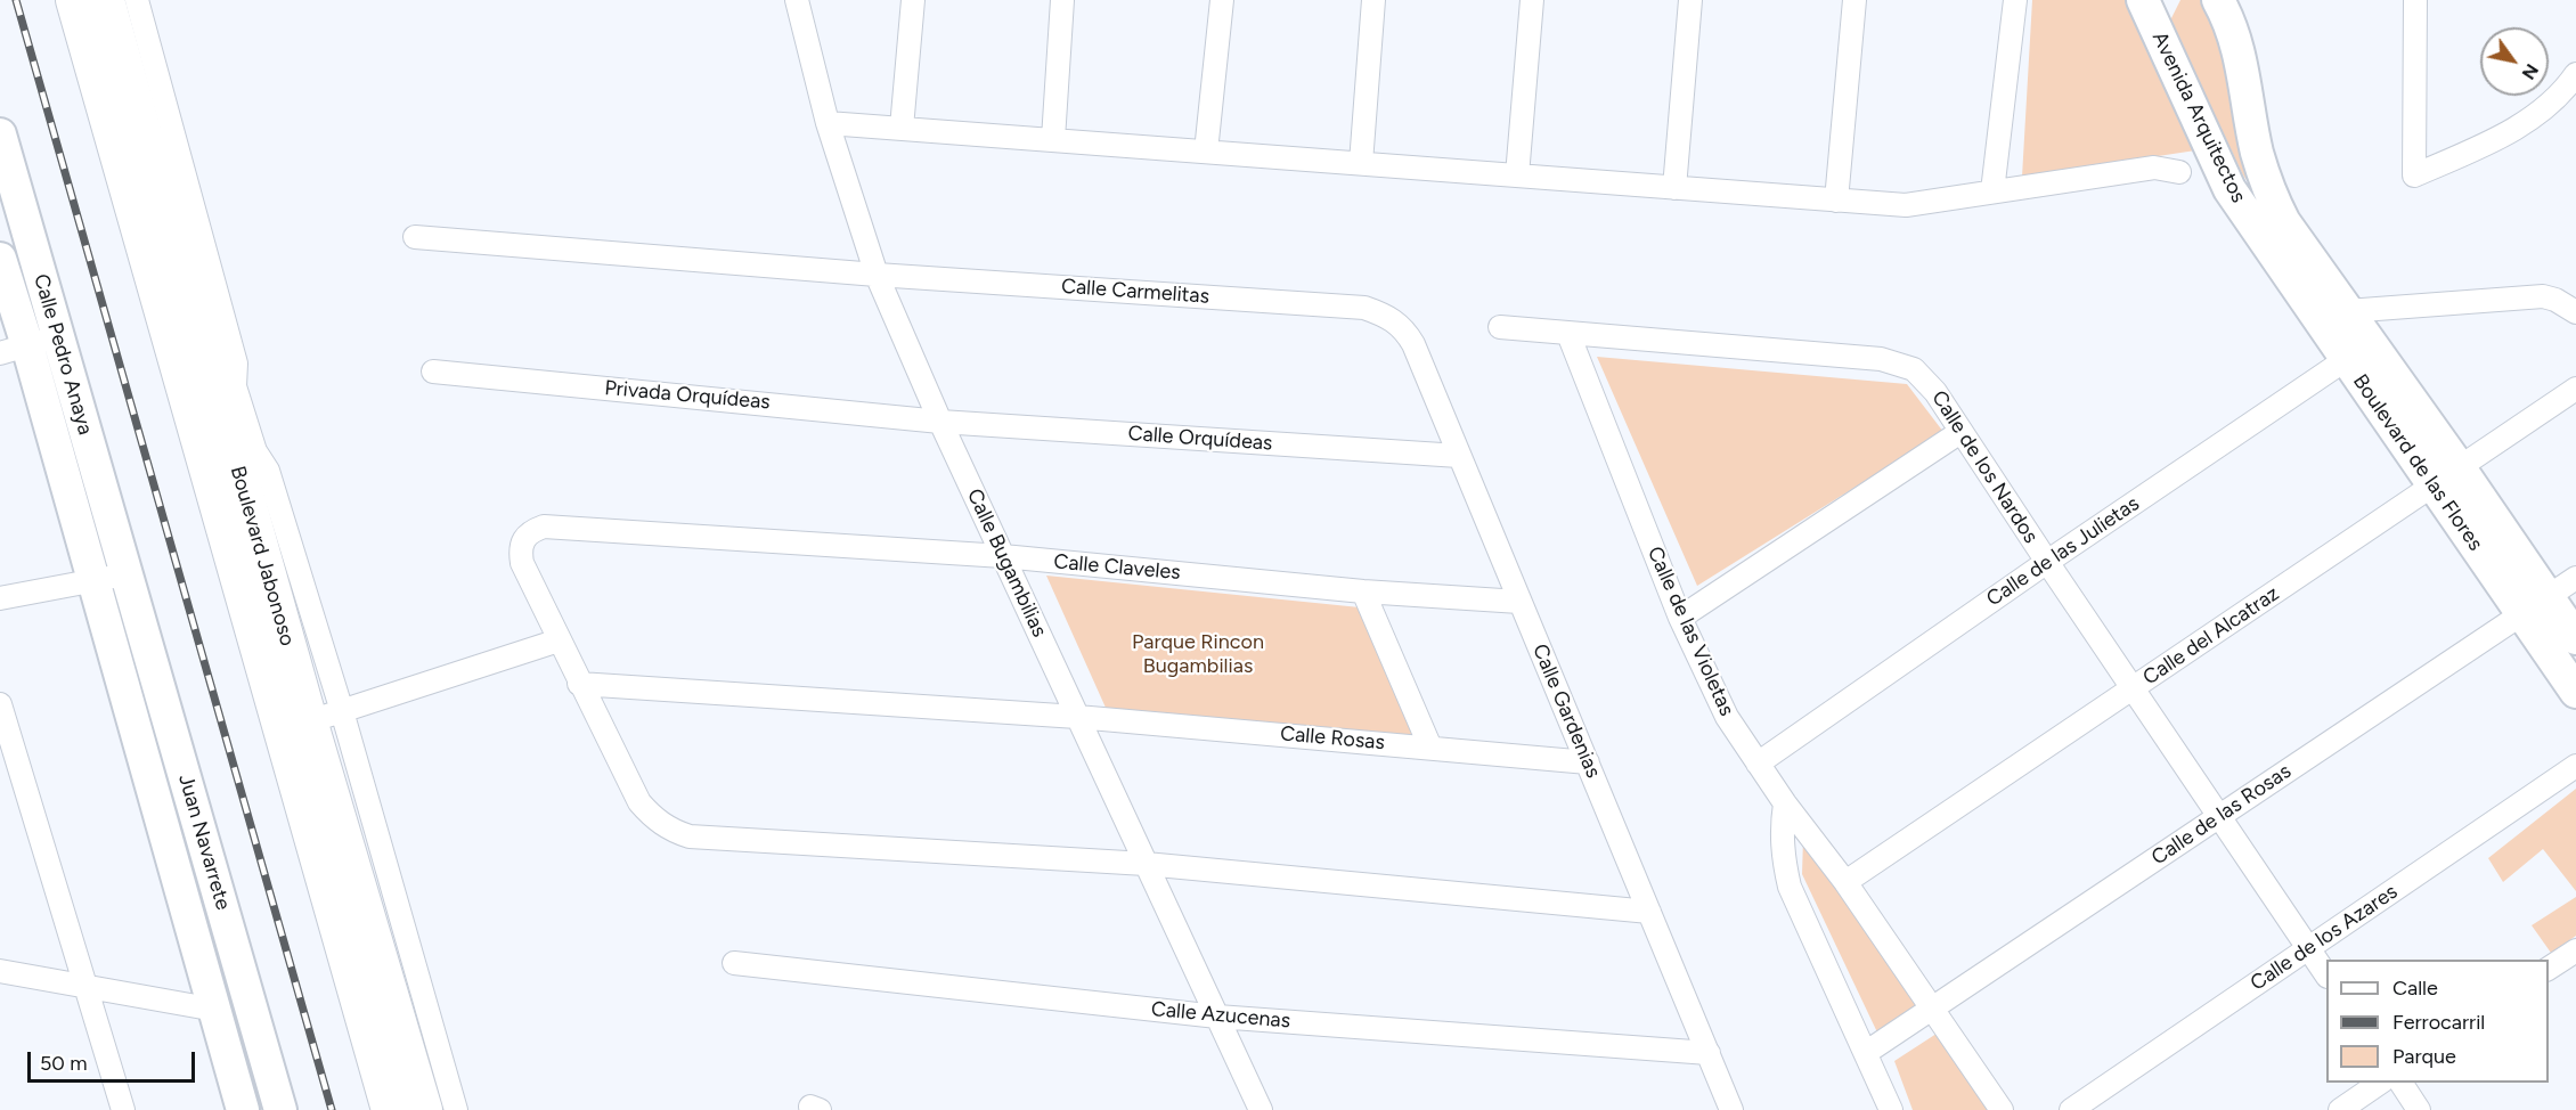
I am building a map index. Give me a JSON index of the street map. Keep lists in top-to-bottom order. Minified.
{"streets":{"main road":["Avenida Arquitectos","Calle Pedro Anaya","Boulevard de las Flores","Boulevard Jabonoso","Juan Navarrete"],"street":["Calle Carmelitas","Privada Orquídeas","Calle Orquídeas","Calle de los Nardos","Calle de las Julietas","Calle Bugambilias","Calle Claveles","Calle de las Violetas","Calle del Alcatraz","Calle Gardenias","Calle Rosas","Calle de las Rosas","Calle de los Azares","Calle Azucenas"]},"crossings":[["Avenida Arquitectos","Boulevard de las Flores"],["Calle Carmelitas","Calle Bugambilias"],["Calle Carmelitas","Calle Gardenias"],["Calle Pedro Anaya","Juan Navarrete"],["Privada Orquídeas","Calle Orquídeas"],["Privada Orquídeas","Calle Bugambilias"],["Calle Orquídeas","Calle Bugambilias"],["Calle Orquídeas","Calle Gardenias"],["Boulevard de las Flores","Calle de las Julietas"],["Boulevard de las Flores","Calle del Alcatraz"],["Boulevard de las Flores","Calle de las Rosas"],["Calle de los Nardos","Calle de las Julietas"],["Calle de los Nardos","Calle de las Violetas"],["Calle de los Nardos","Calle del Alcatraz"],["Calle de los Nardos","Calle de las Rosas"],["Calle de los Nardos","Calle de los Azares"],["Calle de las Julietas","Calle de las Violetas"],["Calle Bugambilias","Calle Claveles"],["Calle Bugambilias","Calle Rosas"],["Calle Bugambilias","Calle Azucenas"],["Calle Claveles","Calle Gardenias"],["Calle de las Violetas","Calle del Alcatraz"],["Calle de las Violetas","Calle de las Rosas"],["Calle Gardenias","Calle Rosas"],["Calle Gardenias","Calle Azucenas"]],"parks":["Parque Rincon Bugambilias"],"legend":["Calle","Ferrocarril","Parque"],"scale_bar":"50 m","north":"bottom right"}
